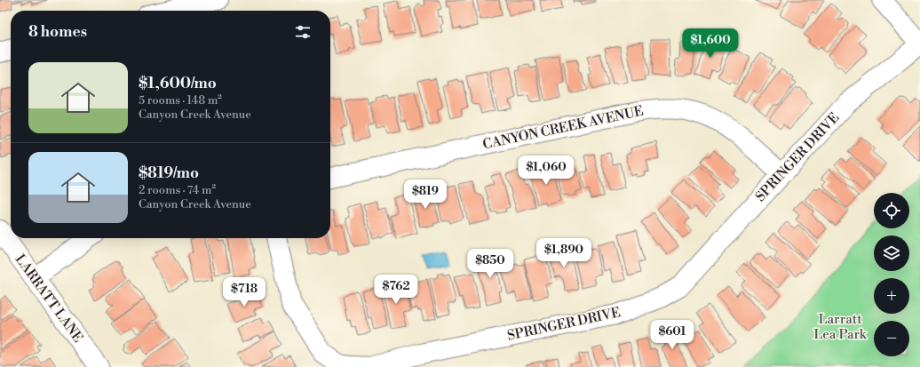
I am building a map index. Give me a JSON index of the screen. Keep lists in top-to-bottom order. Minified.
{"streets":{"street":["CANYON CREEK AVENUE","SPRINGER DRIVE","LARRATT LANE"]},"crossings":[["CANYON CREEK AVENUE","SPRINGER DRIVE"]],"parks":["Larratt Lea Park"],"page":{"heading":"8 homes","price":["$1,600","$1,060","$819","$1,890","$850","$762","$718","$601"],"list":[{"name":"$1,600/mo","note":"5 rooms · 148 m² · Canyon Creek Avenue"},{"name":"$819/mo","note":"2 rooms · 74 m² · Canyon Creek Avenue"}],"map_buttons":["+","−"]}}
